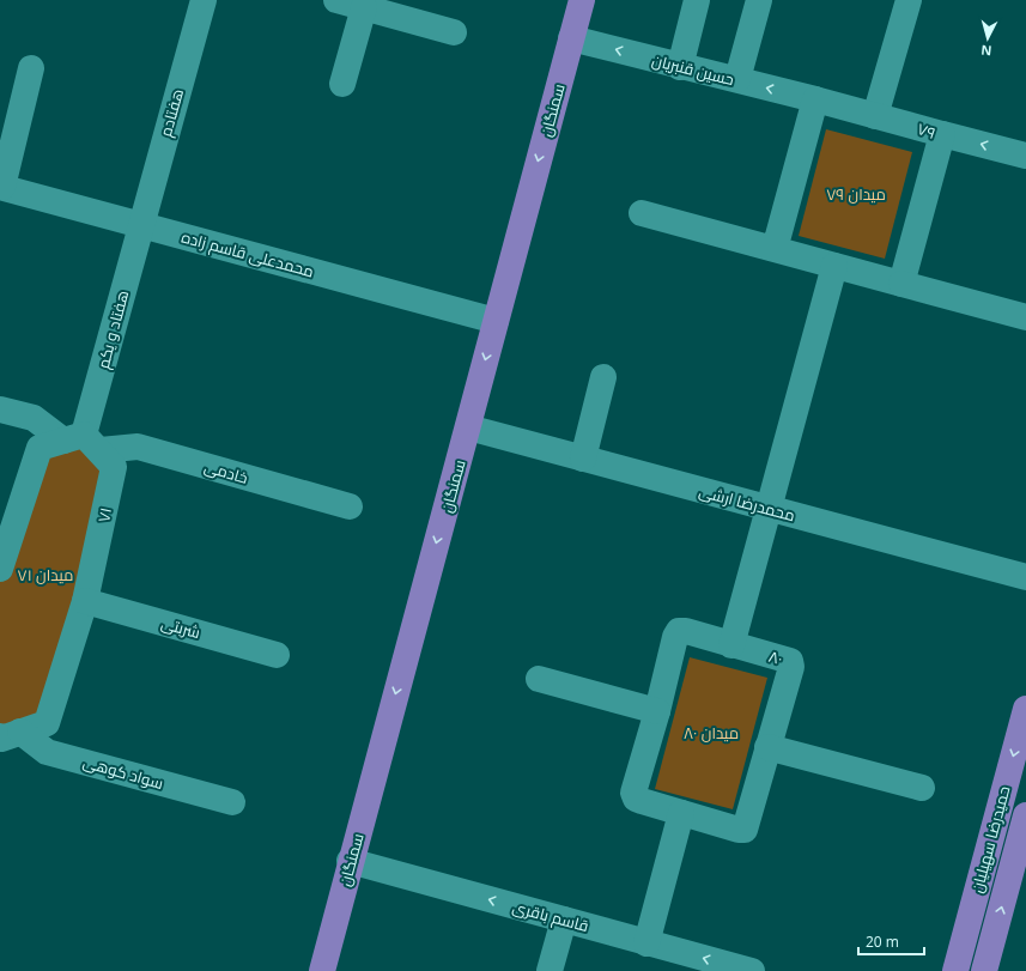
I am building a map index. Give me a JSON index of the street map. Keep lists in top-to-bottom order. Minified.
{"streets":{"main road":["سمنگان","حمیدرضا سهیلیان"],"street":["حسین قنبریان","هفتادم","۷۹","محمدعلی قاسم زاده","هفتاد و یکم","خادمی","محمدرضا ارشی","۷۱","شربتی","۸۰","سواد کوهی","قاسم باقری"]},"crossings":[["حسین قنبریان","سمنگان"],["حسین قنبریان","۷۹"],["سمنگان","محمدعلی قاسم زاده"],["سمنگان","محمدرضا ارشی"],["سمنگان","قاسم باقری"],["هفتادم","محمدعلی قاسم زاده"],["هفتادم","هفتاد و یکم"],["محمدعلی قاسم زاده","هفتاد و یکم"],["هفتاد و یکم","خادمی"],["هفتاد و یکم","۷۱"],["خادمی","۷۱"],["۷۱","شربتی"],["۷۱","سواد کوهی"]],"one_way":["سمنگان"],"parks":["میدان ۷۹","میدان ۷۱","میدان ۸۰"],"scale_bar":"20 m","north":"bottom"}
